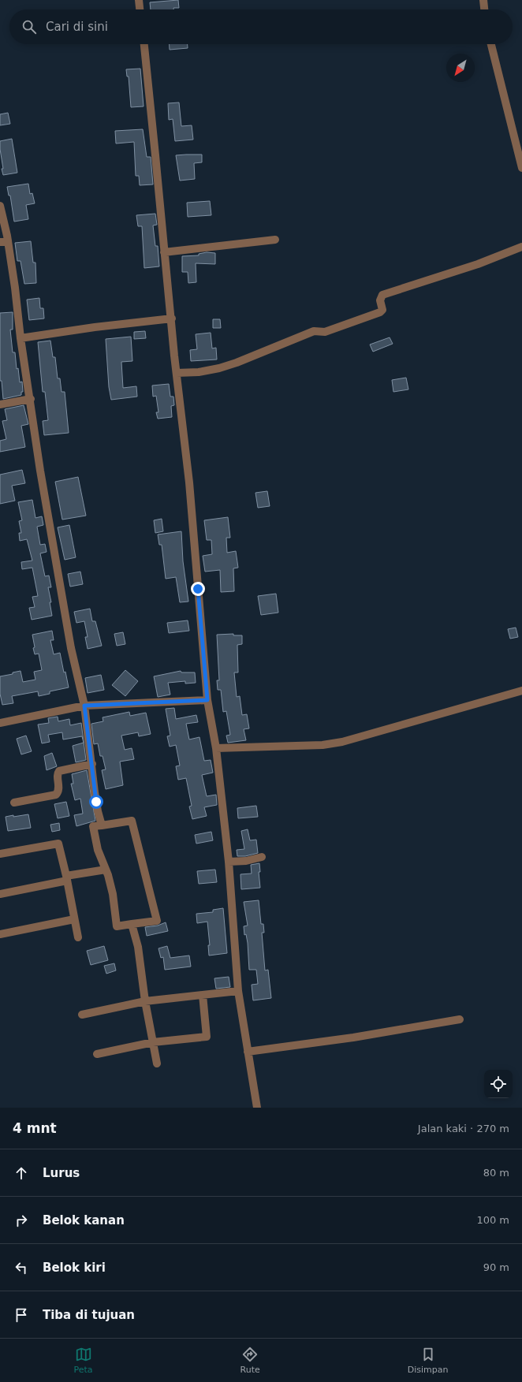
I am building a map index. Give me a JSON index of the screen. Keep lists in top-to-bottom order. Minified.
{"north":"bottom left","page":{"search":"Cari di sini","heading":["4 mnt","Jalan kaki · 270 m"],"list":[["Lurus","80 m"],["Belok kanan","100 m"],["Belok kiri","90 m"],"Tiba di tujuan"],"nav":["Peta","Rute","Disimpan"]}}
